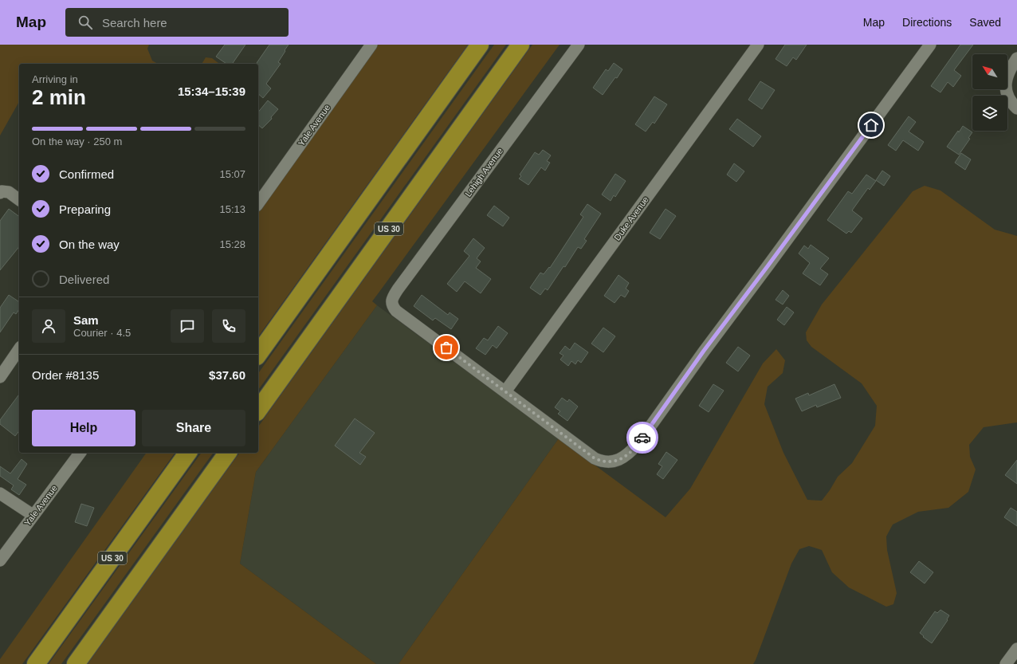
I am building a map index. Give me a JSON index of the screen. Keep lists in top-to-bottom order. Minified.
{"streets":{"highway":["US 30"],"street":["Yale Avenue","Lehigh Avenue","Duke Avenue"]},"crossings":[["Lehigh Avenue","Duke Avenue"]],"north":"top left","page":{"header":"Map","search":"Search here","nav":["Map","Directions","Saved"],"heading":["2 min","Arriving in","15:34–15:39"],"panel":["Sam","Courier · 4.5","Order #8135","$37.60"],"bar":"On the way · 250 m","list":[["Confirmed","15:07"],["Preparing","15:13"],["On the way","15:28"],"Delivered"],"buttons":["Help","Share"]}}
